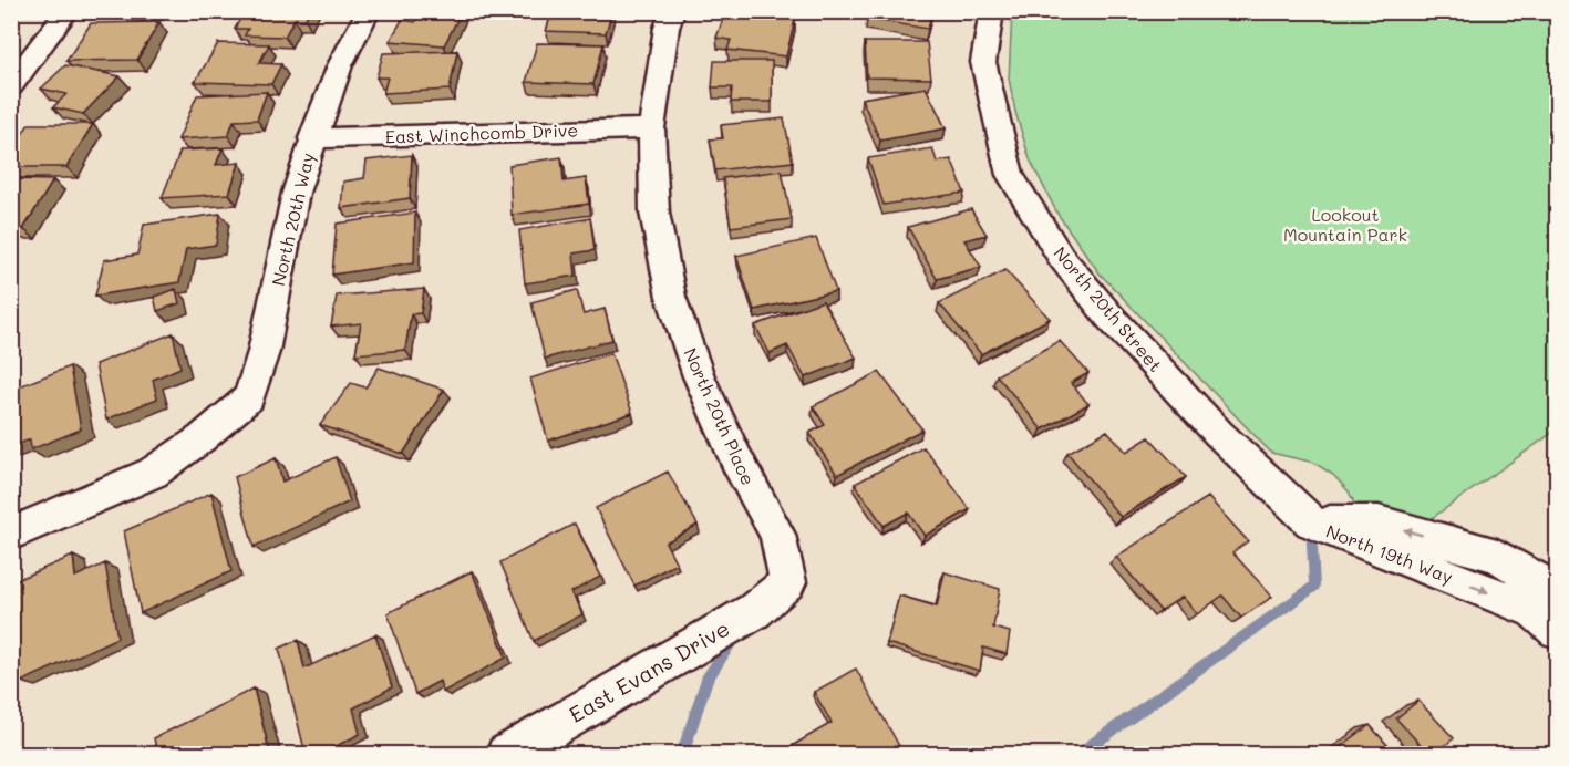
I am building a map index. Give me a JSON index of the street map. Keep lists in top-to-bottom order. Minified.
{"streets":{"street":["East Winchcomb Drive","North 20th Way","North 20th Street","North 20th Place","North 19th Way","East Evans Drive"]},"crossings":[["East Winchcomb Drive","North 20th Way"],["East Winchcomb Drive","North 20th Place"],["North 20th Street","North 19th Way"],["North 20th Place","East Evans Drive"]],"parks":["Lookout Mountain Park"]}
